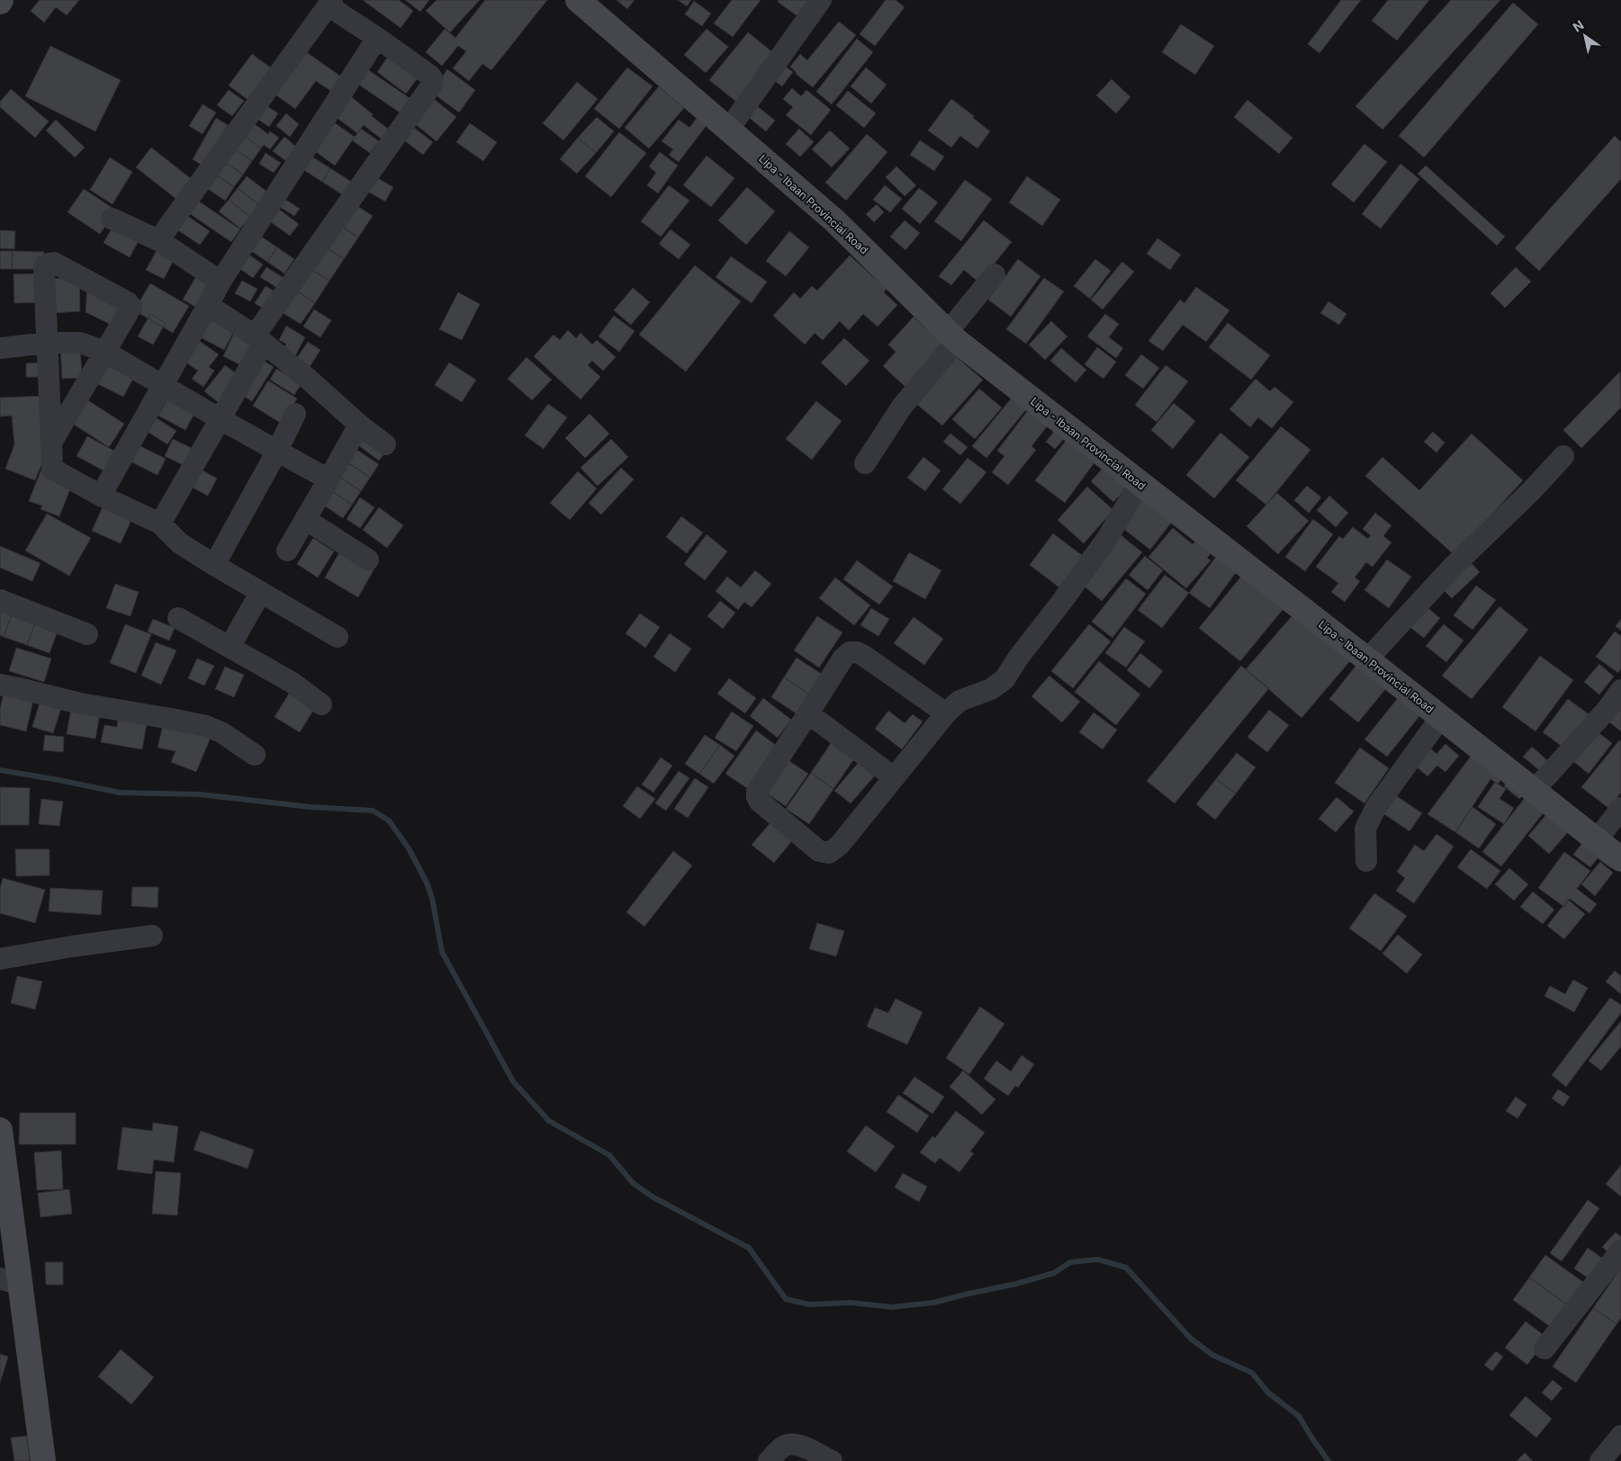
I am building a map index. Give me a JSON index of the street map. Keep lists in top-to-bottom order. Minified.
{"streets":{"main road":["Lipa - Ibaan Provincial Road"]},"north":"top left"}
